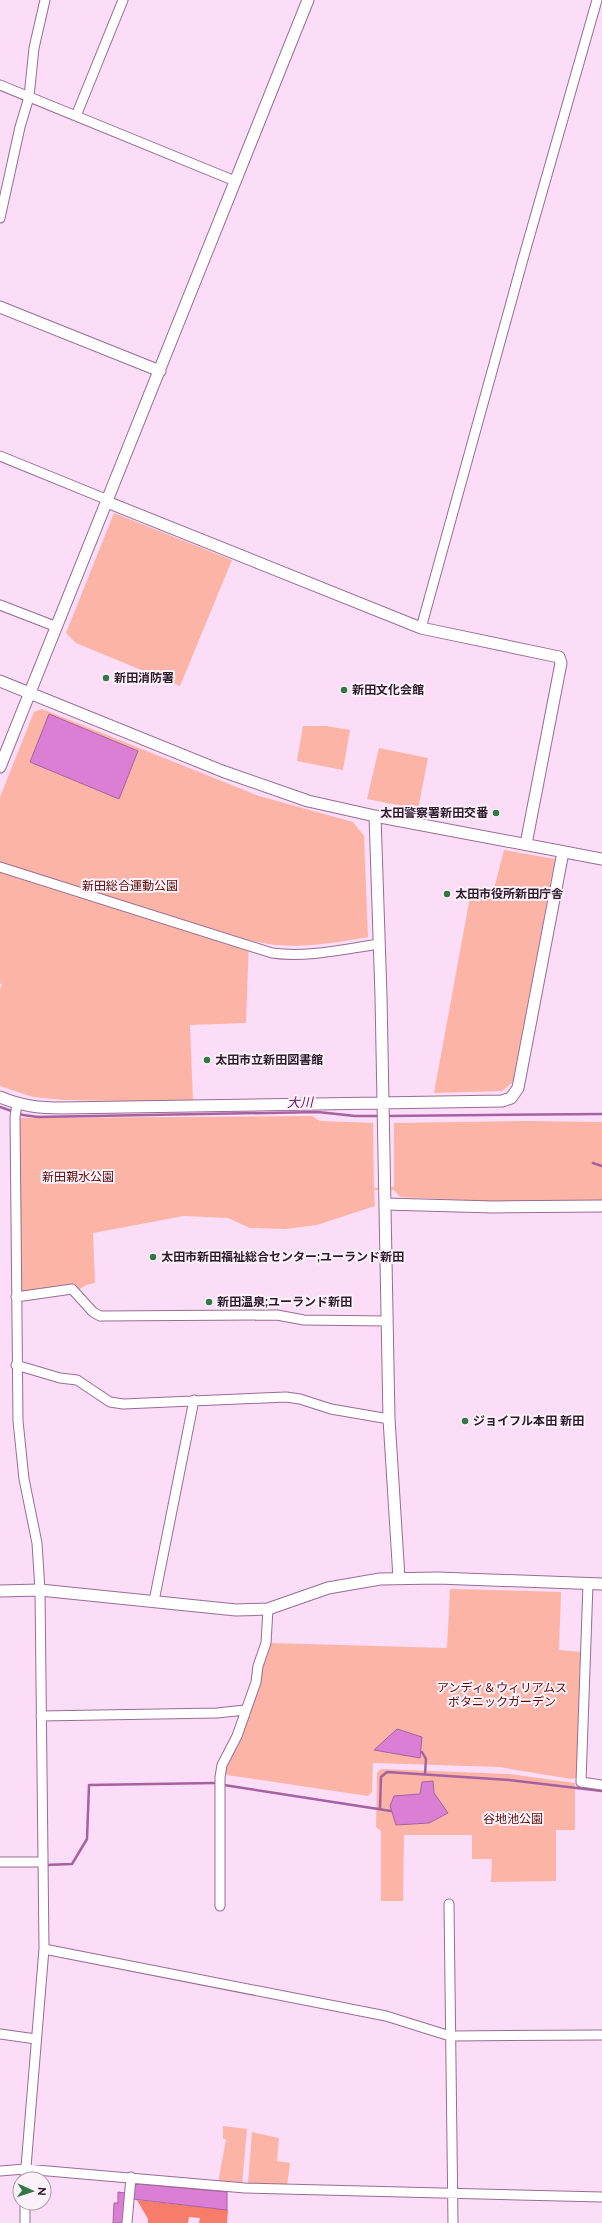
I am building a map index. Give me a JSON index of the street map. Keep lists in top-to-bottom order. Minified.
{"water":["大川"],"parks":["新田総合運動公園","新田親水公園","アンディ＆ウィリアムス ボタニックガーデン","谷地池公園"],"places":["新田消防署","新田文化会館","太田警察署新田交番","太田市役所新田庁舎","太田市立新田図書館","太田市新田福祉総合センター;ユーランド新田","新田温泉;ユーランド新田","ジョイフル本田 新田"],"north":"right"}
